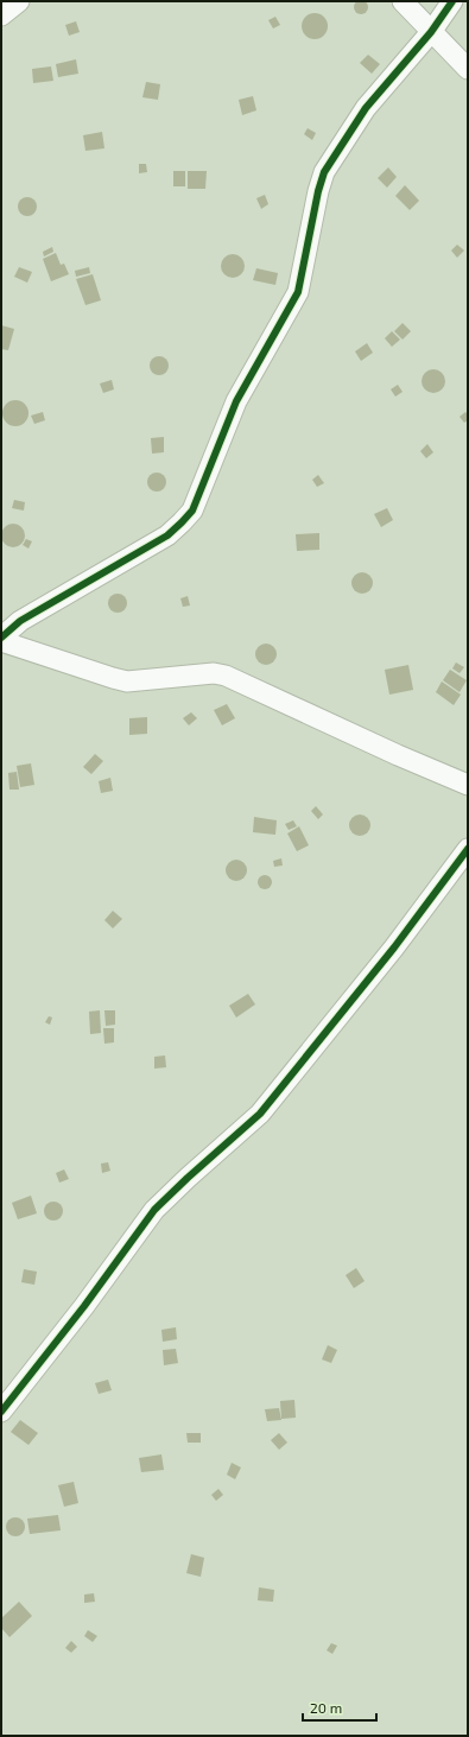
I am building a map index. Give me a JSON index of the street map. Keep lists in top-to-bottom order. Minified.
{"scale_bar":"20 m"}
